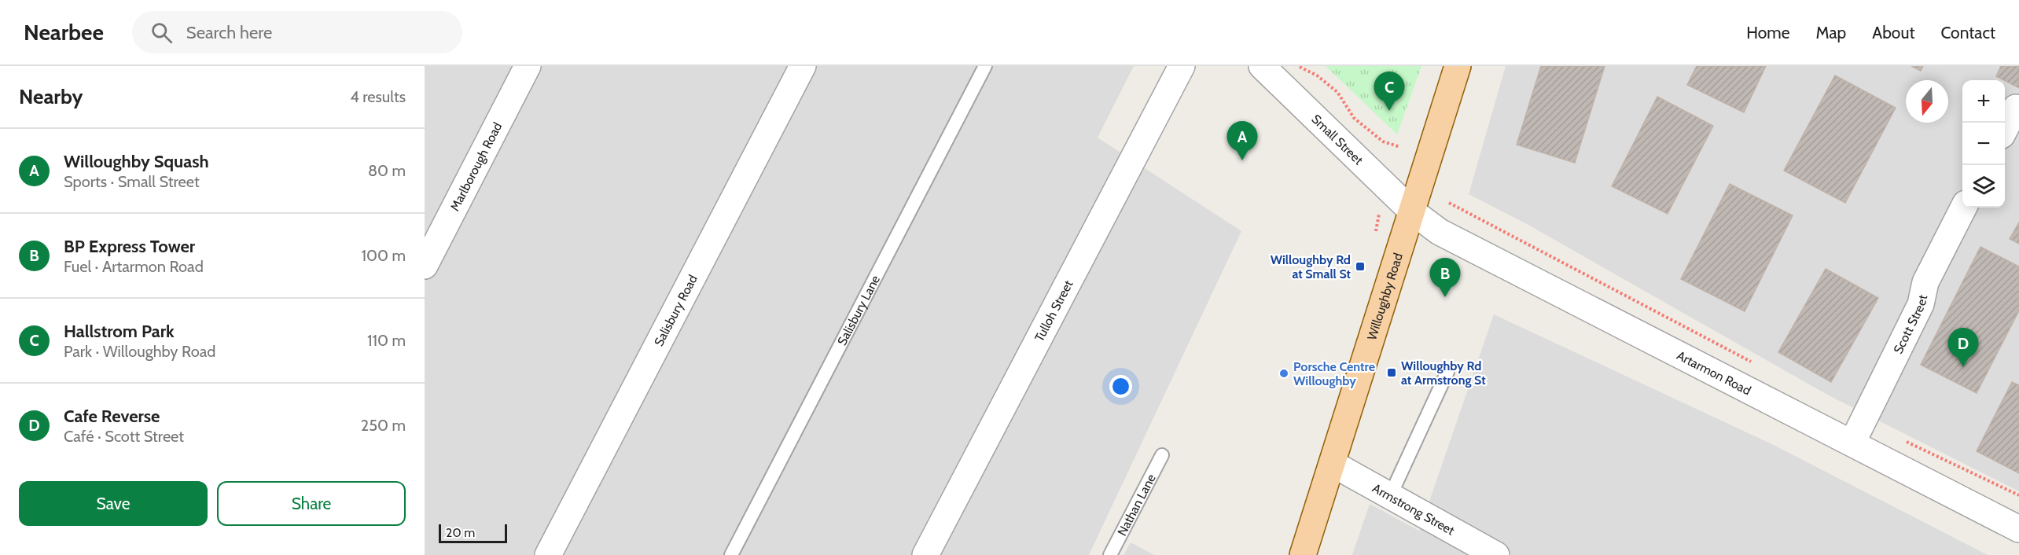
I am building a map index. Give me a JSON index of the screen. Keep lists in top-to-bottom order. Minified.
{"streets":{"main road":["Willoughby Road"],"street":["Small Street","Marlborough Road","Salisbury Road","Tulloh Street","Scott Street","Artarmon Road","Armstrong Street"],"lane":["Salisbury Lane","Nathan Lane"]},"crossings":[["Small Street","Willoughby Road"],["Small Street","Artarmon Road"],["Willoughby Road","Artarmon Road"],["Willoughby Road","Armstrong Street"],["Scott Street","Artarmon Road"]],"places":{"transit":["Willoughby Rd at Small St","Willoughby Rd at Armstrong St"],"other":["Porsche Centre Willoughby"]},"scale_bar":"20 m","north":"bottom","page":{"header":"Nearbee","search":"Search here","nav":["Home","Map","About","Contact"],"heading":["Nearby","4 results"],"pins":["C","A","B","D"],"map_buttons":["+","−"],"list":[{"mark":"A","name":"Willoughby Squash","note":"Sports · Small Street","value":"80 m"},{"mark":"B","name":"BP Express Tower","note":"Fuel · Artarmon Road","value":"100 m"},{"mark":"C","name":"Hallstrom Park","note":"Park · Willoughby Road","value":"110 m"},{"mark":"D","name":"Cafe Reverse","note":"Café · Scott Street","value":"250 m"}],"buttons":["Save","Share"],"scale":"20 m"}}
